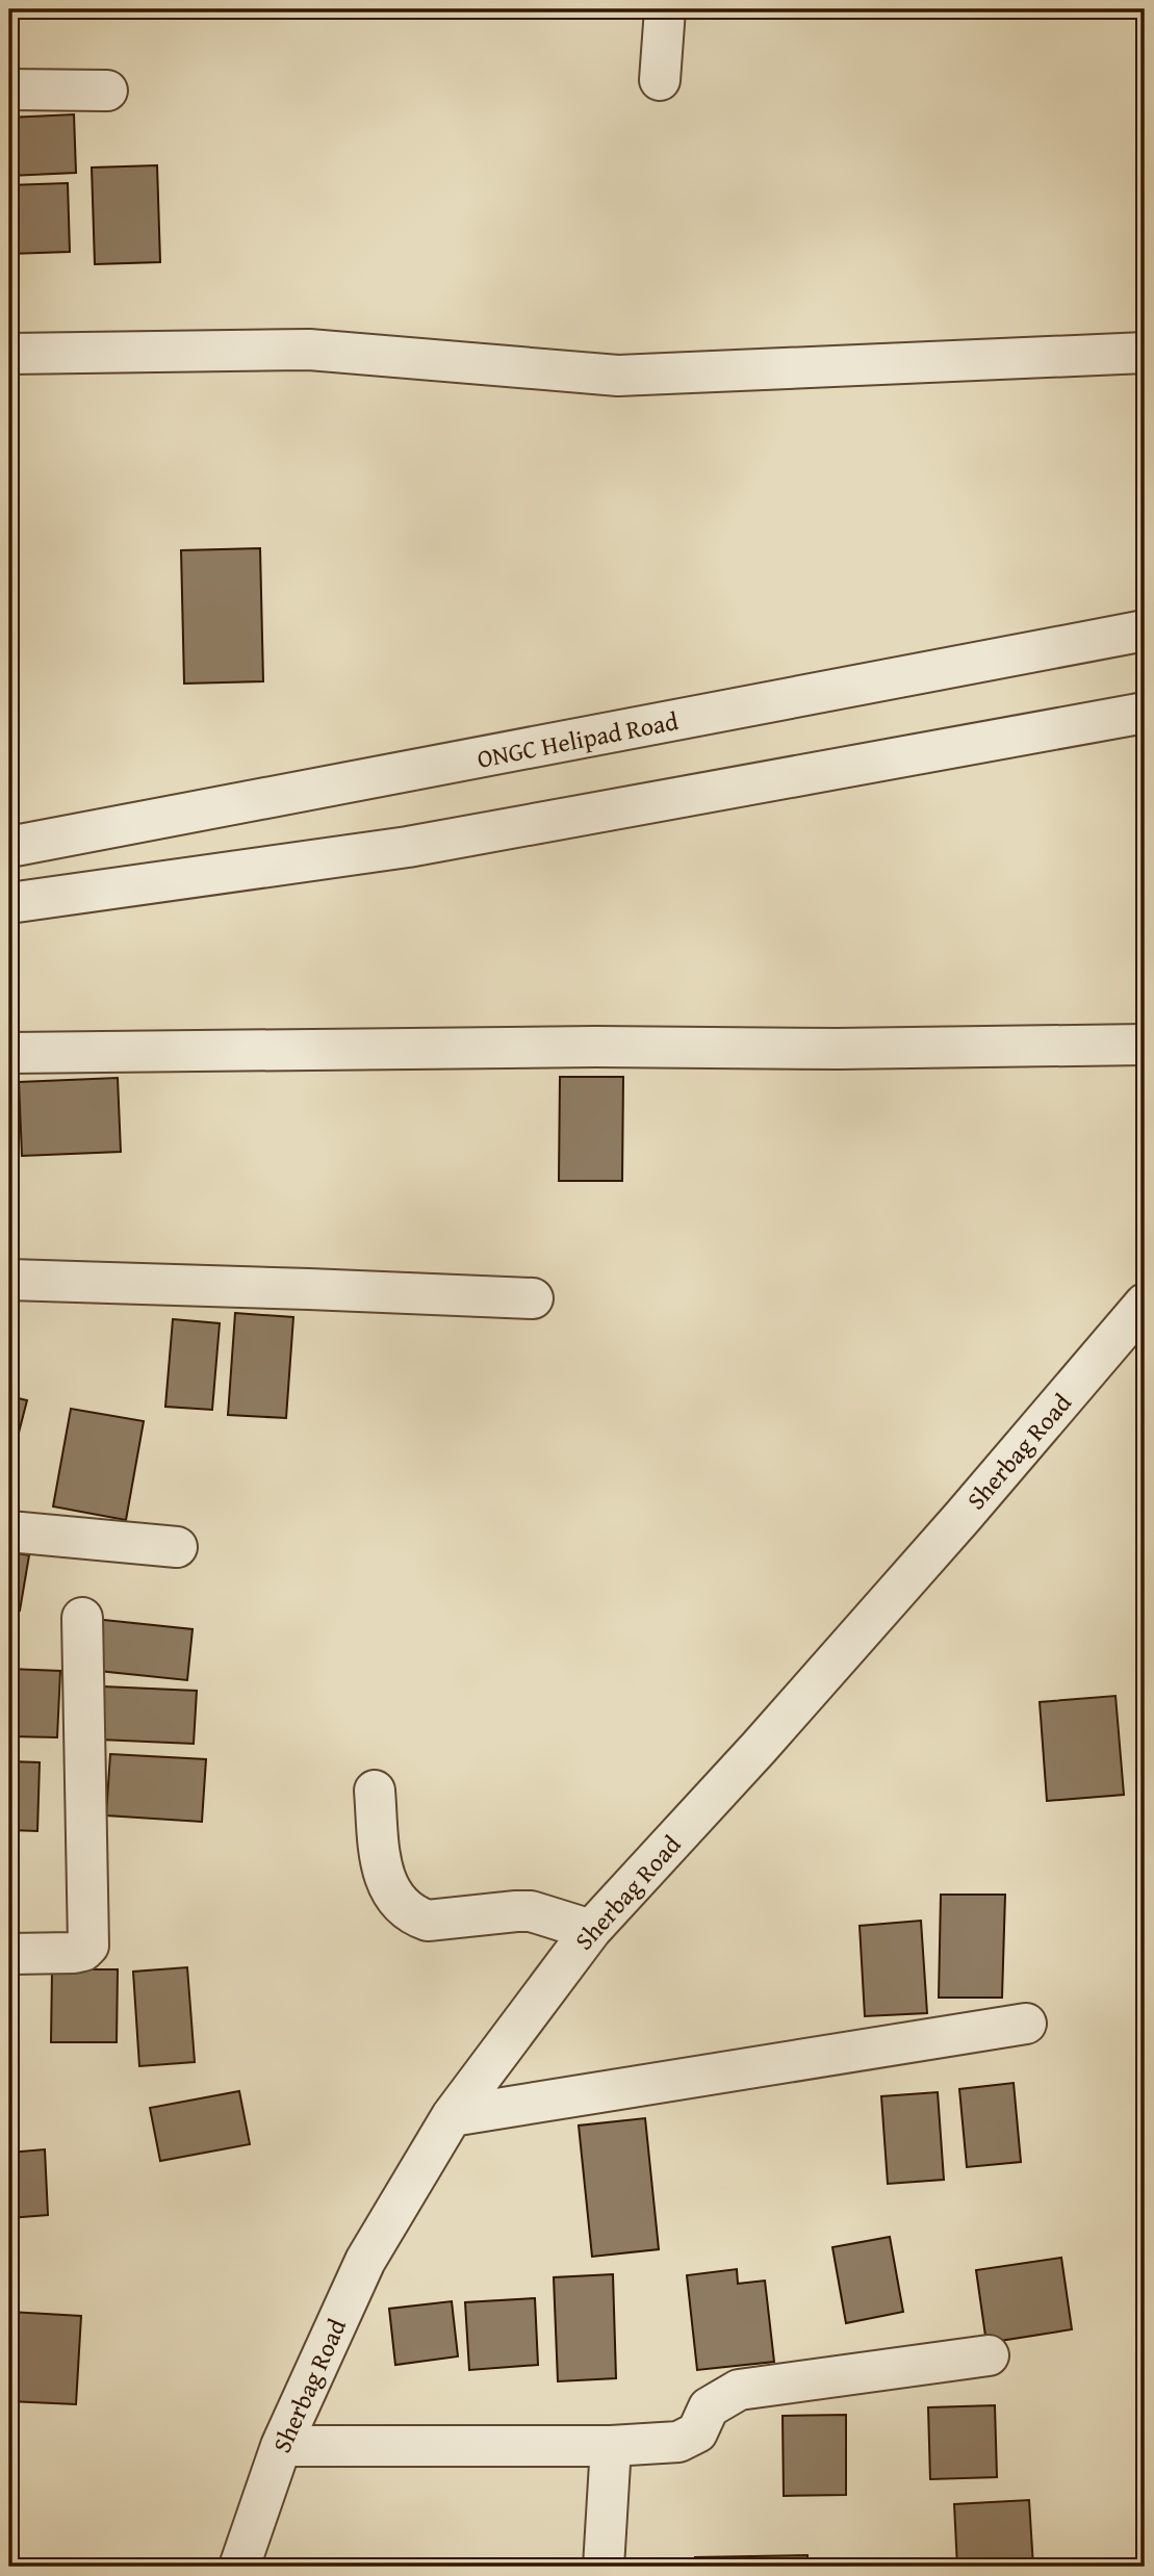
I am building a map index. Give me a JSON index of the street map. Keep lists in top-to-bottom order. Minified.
{"streets":{"street":["ONGC Helipad Road","Sherbag Road"]}}
